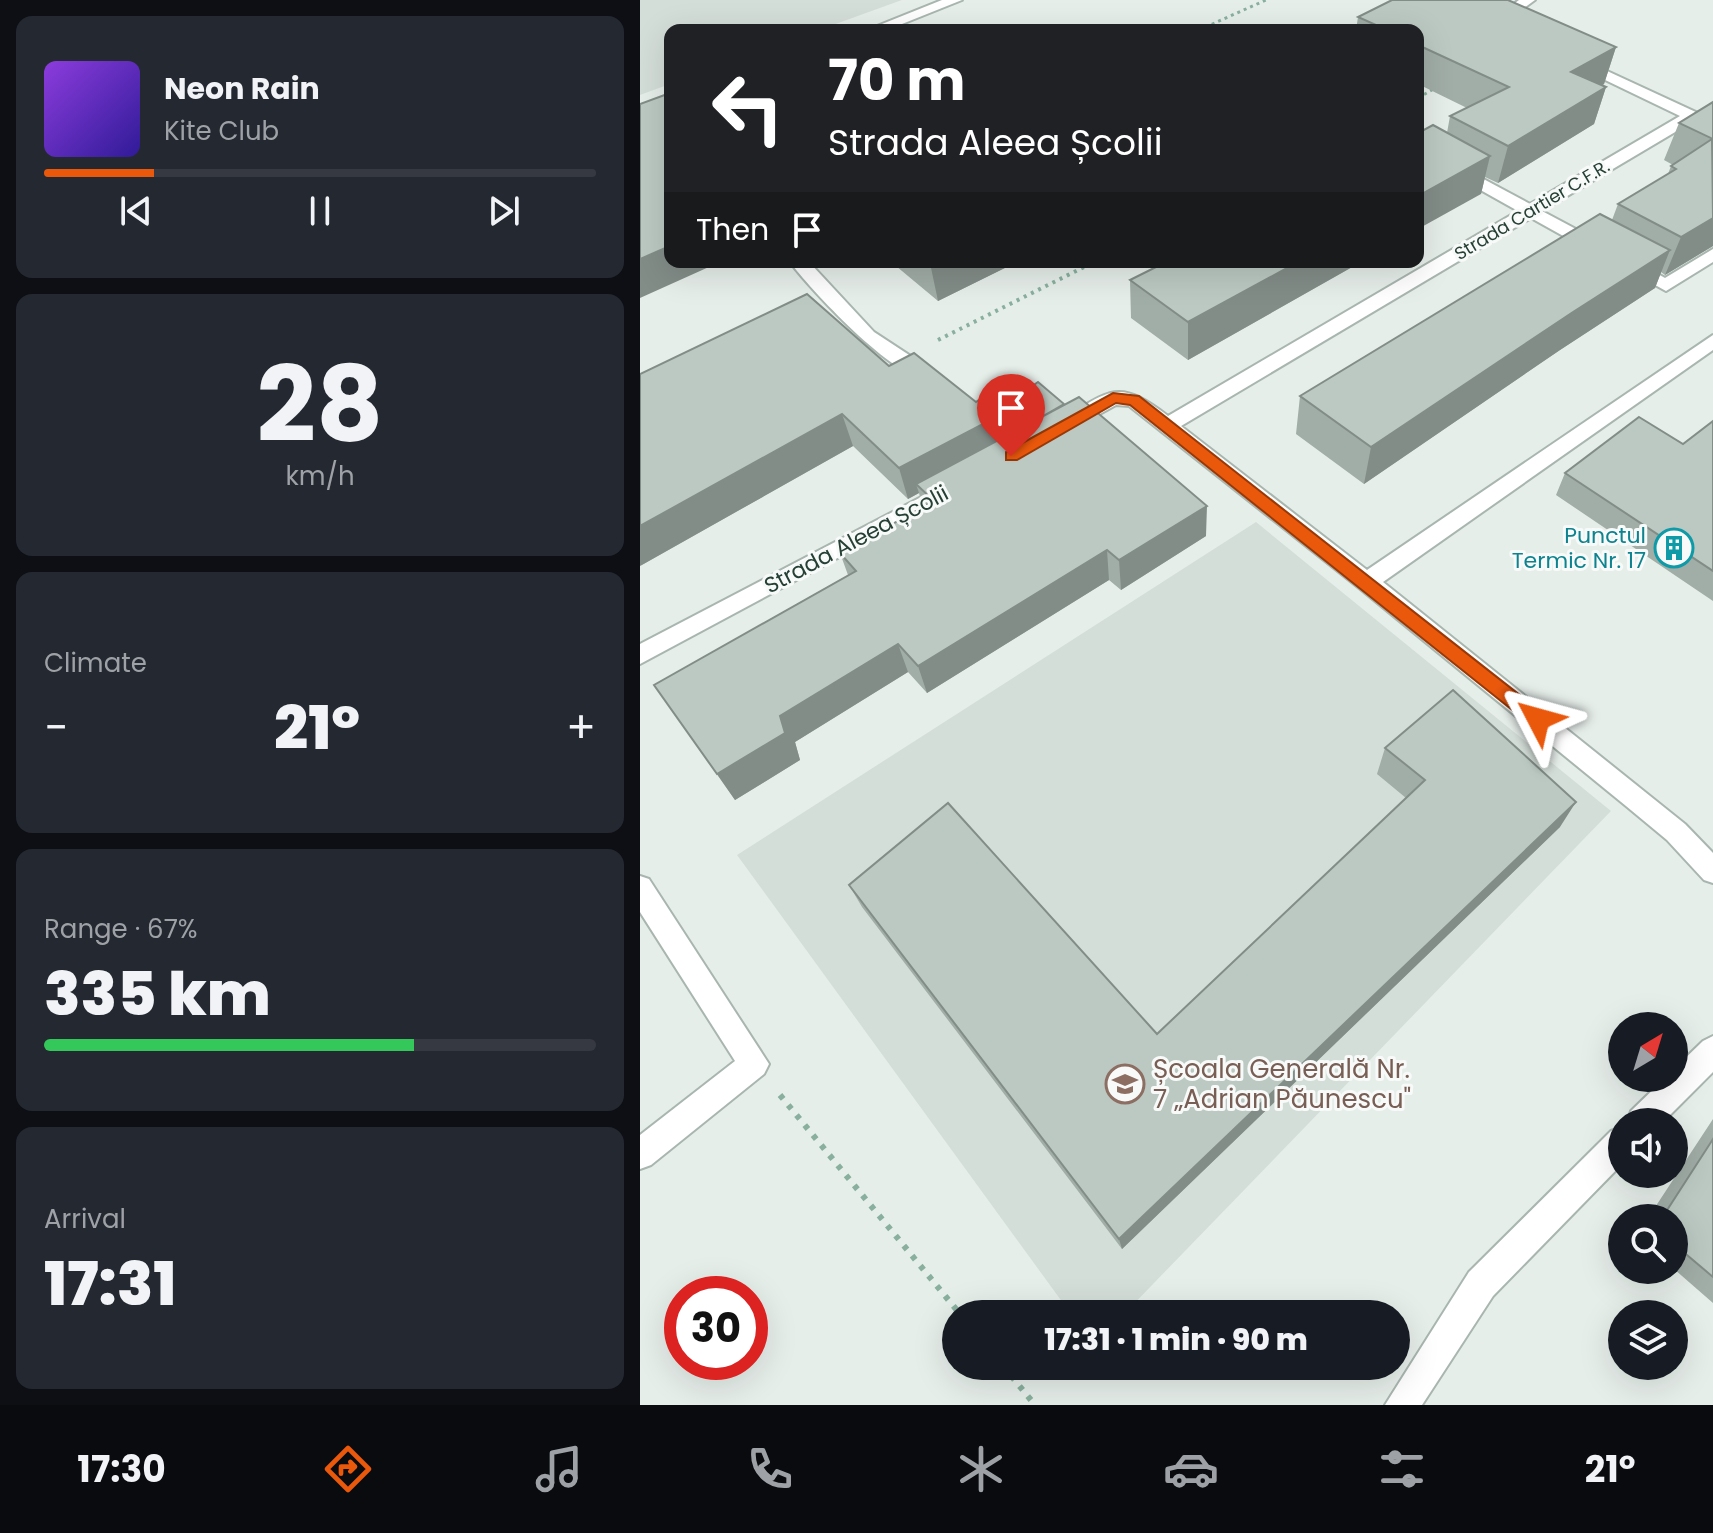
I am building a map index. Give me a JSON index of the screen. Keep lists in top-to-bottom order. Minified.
{"streets":{"street":["Strada Cartier C.F.R.","Strada Aleea Școlii"]},"places":{"building":["Punctul Termic Nr. 17"],"school or university":["Școala Generală Nr. 7 „Adrian Păunescu\""]},"north":"top right","page":{"turn":["70 m","Strada Aleea Școlii"],"song":["Neon Rain","Kite Club"],"then":"Then","tile":[["28","km/h"],"Climate",["Range · 67%","335 km"],["Arrival","17:31"]],"heat":["−","21°","+"],"limit":"30","trip":"17:31 · 1 min · 90 m","tabs":["17:30","21°"]}}
